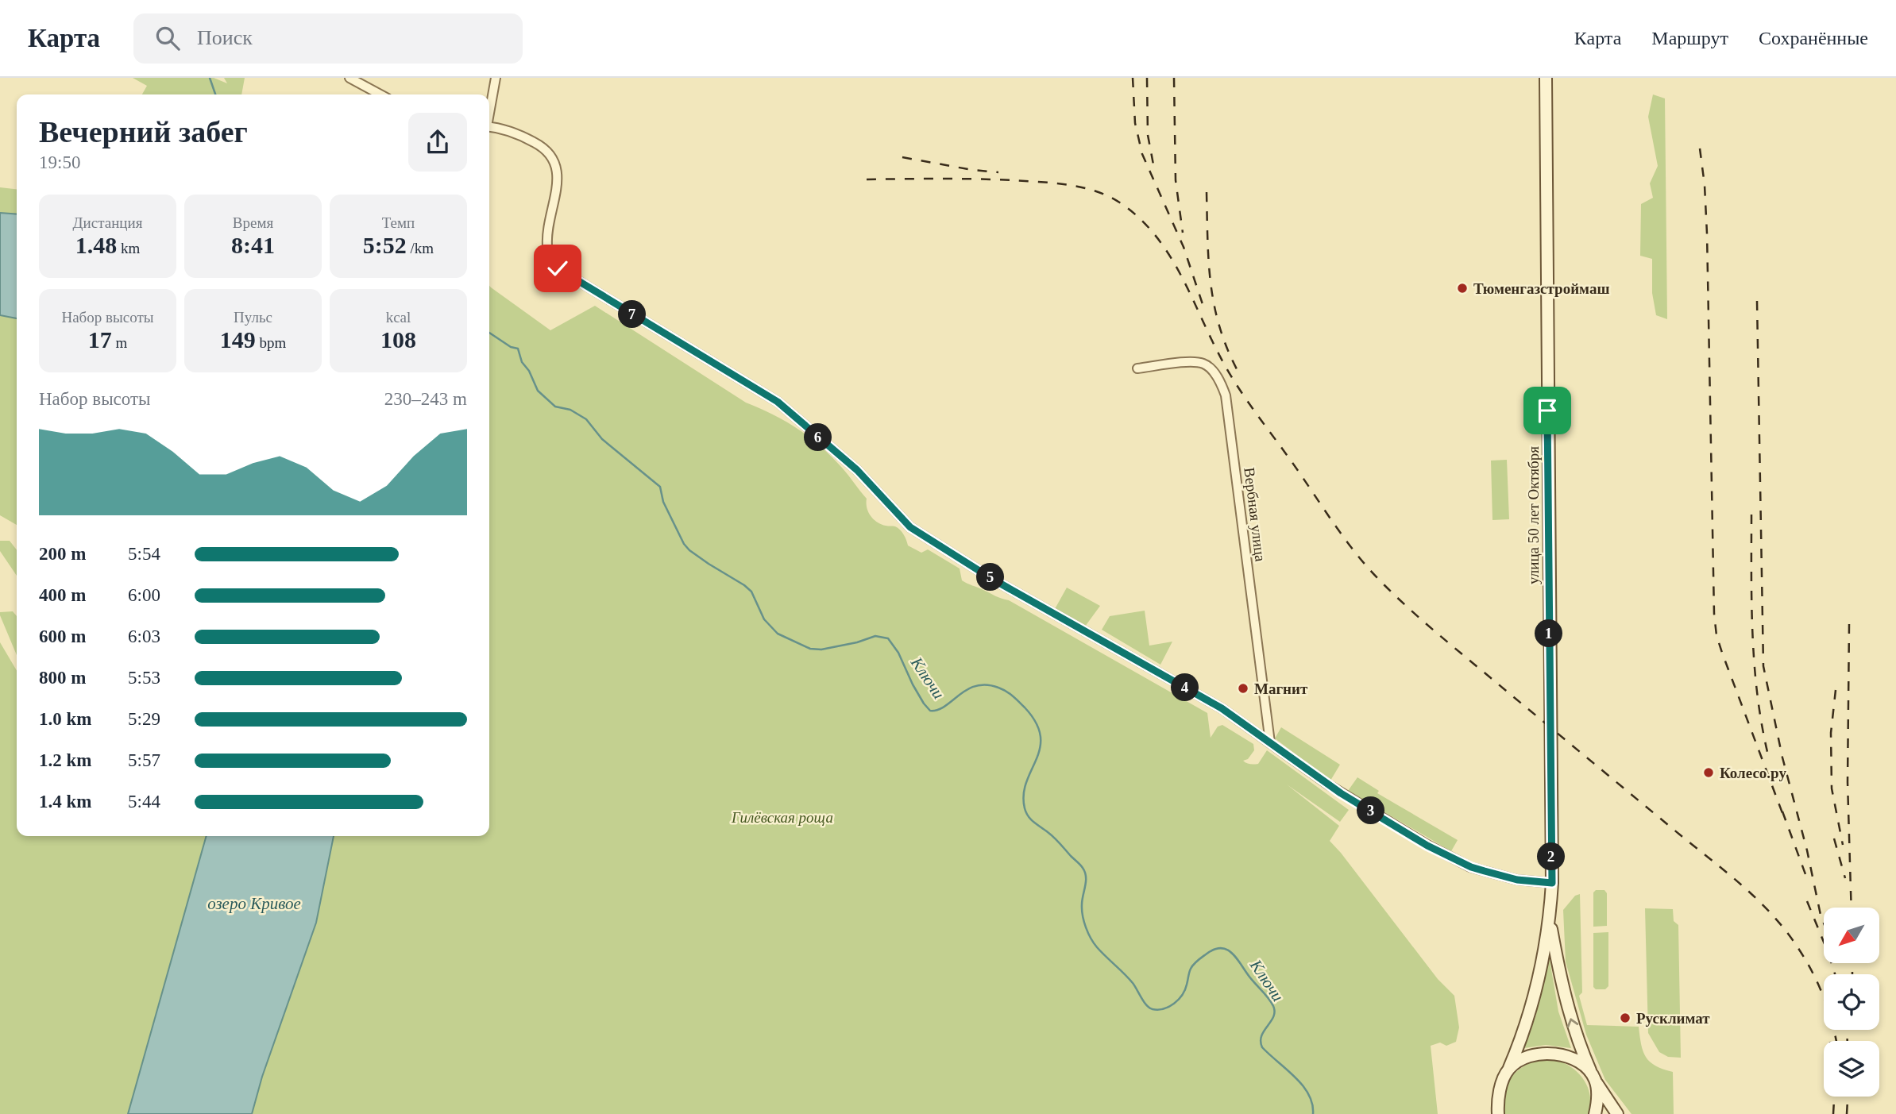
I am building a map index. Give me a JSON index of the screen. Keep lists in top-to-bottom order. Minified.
{"streets":{"main road":["улица 50 лет Октября"],"street":["Вербная улица"]},"water":["Ключи","озеро Кривое"],"parks":["Гилёвская роща"],"places":["Тюменгазстроймаш","Магнит","Колесо.ру","Русклимат"],"north":"bottom left","page":{"header":"Карта","search":"Поиск","nav":["Карта","Маршрут","Сохранённые"],"heading":["Вечерний забег","19:50"],"stats":[["Дистанция","1.48 km"],["Время","8:41"],["Темп","5:52 /km"],["Набор высоты","17 m"],["Пульс","149 bpm"],["kcal","108"]],"pins":["7","6","5","1","4","3","2"],"chart":["Набор высоты","230–243 m"],"list":[{"name":"200 m","note":"5:54"},{"name":"400 m","note":"6:00"},{"name":"600 m","note":"6:03"},{"name":"800 m","note":"5:53"},{"name":"1.0 km","note":"5:29"},{"name":"1.2 km","note":"5:57"},{"name":"1.4 km","note":"5:44"}]}}
